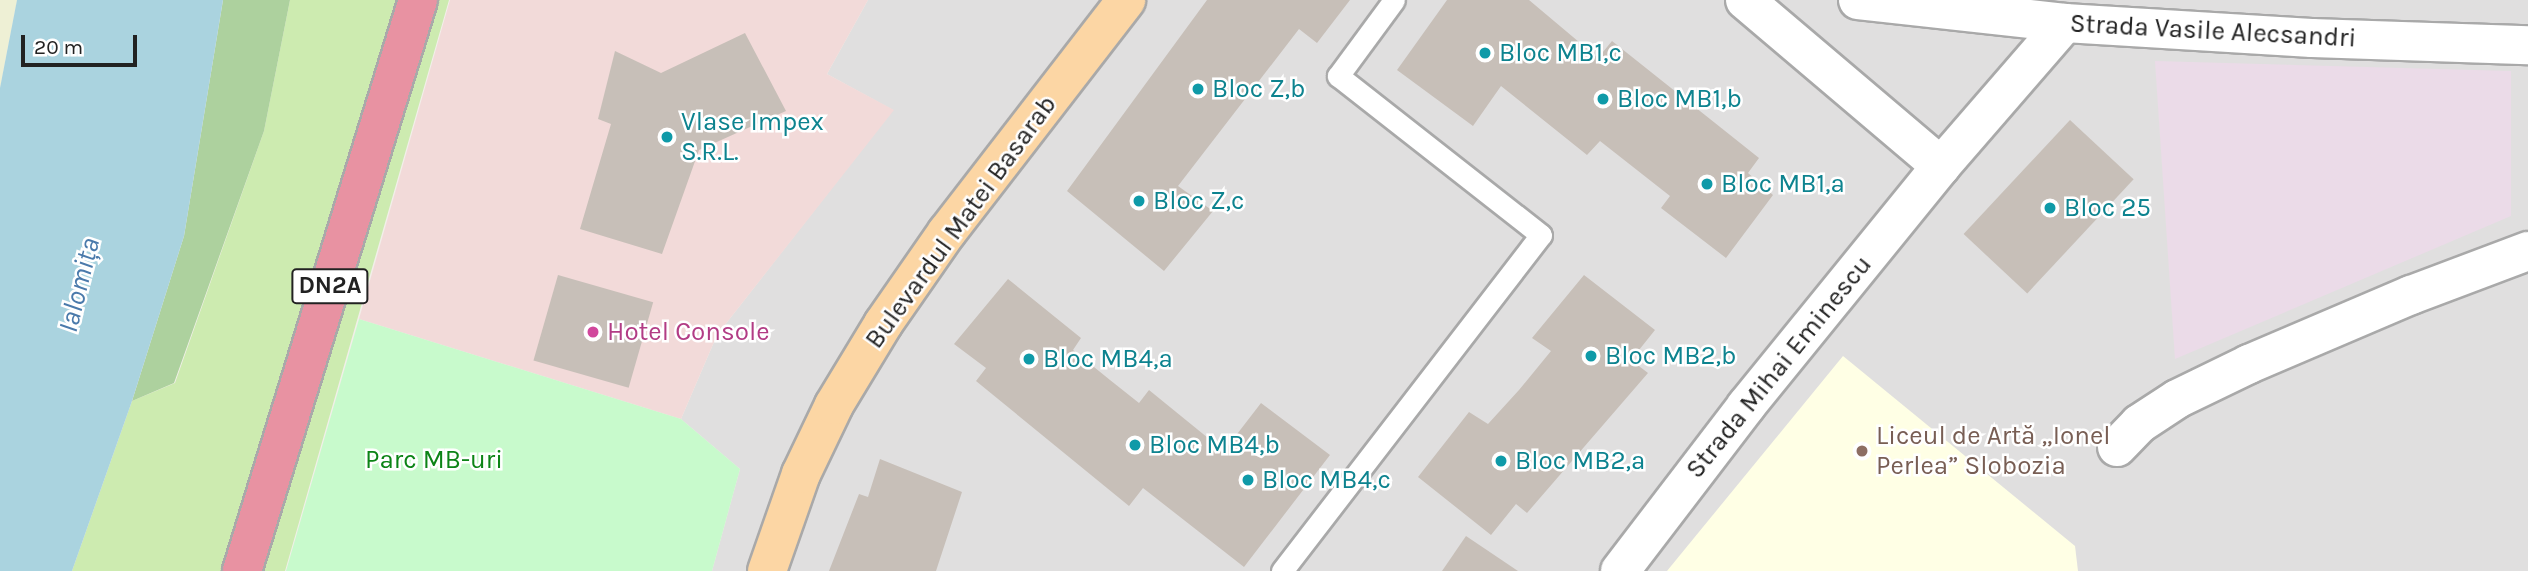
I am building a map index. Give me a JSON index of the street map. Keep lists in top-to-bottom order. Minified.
{"streets":{"highway":["DN2A"],"main road":["Bulevardul Matei Basarab"],"street":["Strada Vasile Alecsandri","Strada Mihai Eminescu"]},"crossings":[["Strada Vasile Alecsandri","Strada Mihai Eminescu"]],"water":["Ialomița"],"parks":["Parc MB-uri"],"places":["Bloc MB1,c","Bloc Z,b","Bloc MB1,b","Vlase Impex S.R.L.","Bloc MB1,a","Bloc Z,c","Bloc 25","Hotel Console","Bloc MB2,b","Bloc MB4,a","Bloc MB4,b","Liceul de Artă „Ionel Perlea” Slobozia","Bloc MB2,a","Bloc MB4,c"],"scale_bar":"20 m"}
